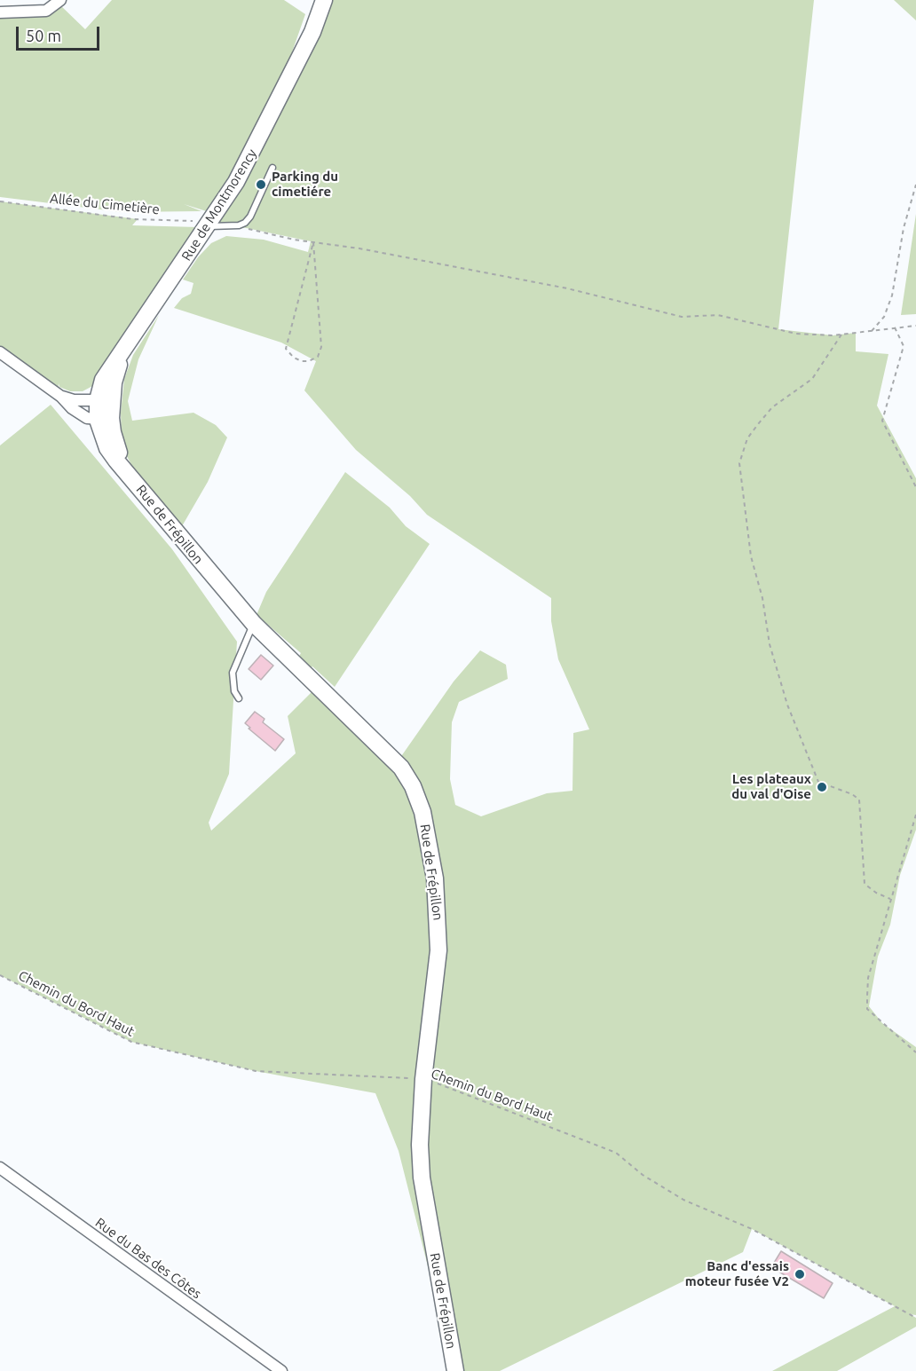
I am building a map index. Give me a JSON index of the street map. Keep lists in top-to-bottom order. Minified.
{"streets":{"street":["Rue de Montmorency","Rue de Frépillon","Rue du Bas des Côtes"],"path":["Allée du Cimetière","Chemin du Bord Haut"]},"crossings":[["Allée du Cimetière","Rue de Montmorency"],["Rue de Montmorency","Rue de Frépillon"],["Rue de Frépillon","Chemin du Bord Haut"]],"places":["Parking du cimetiére","Les plateaux du val d'Oise","Banc d'essais moteur fusée V2"],"scale_bar":"50 m"}
